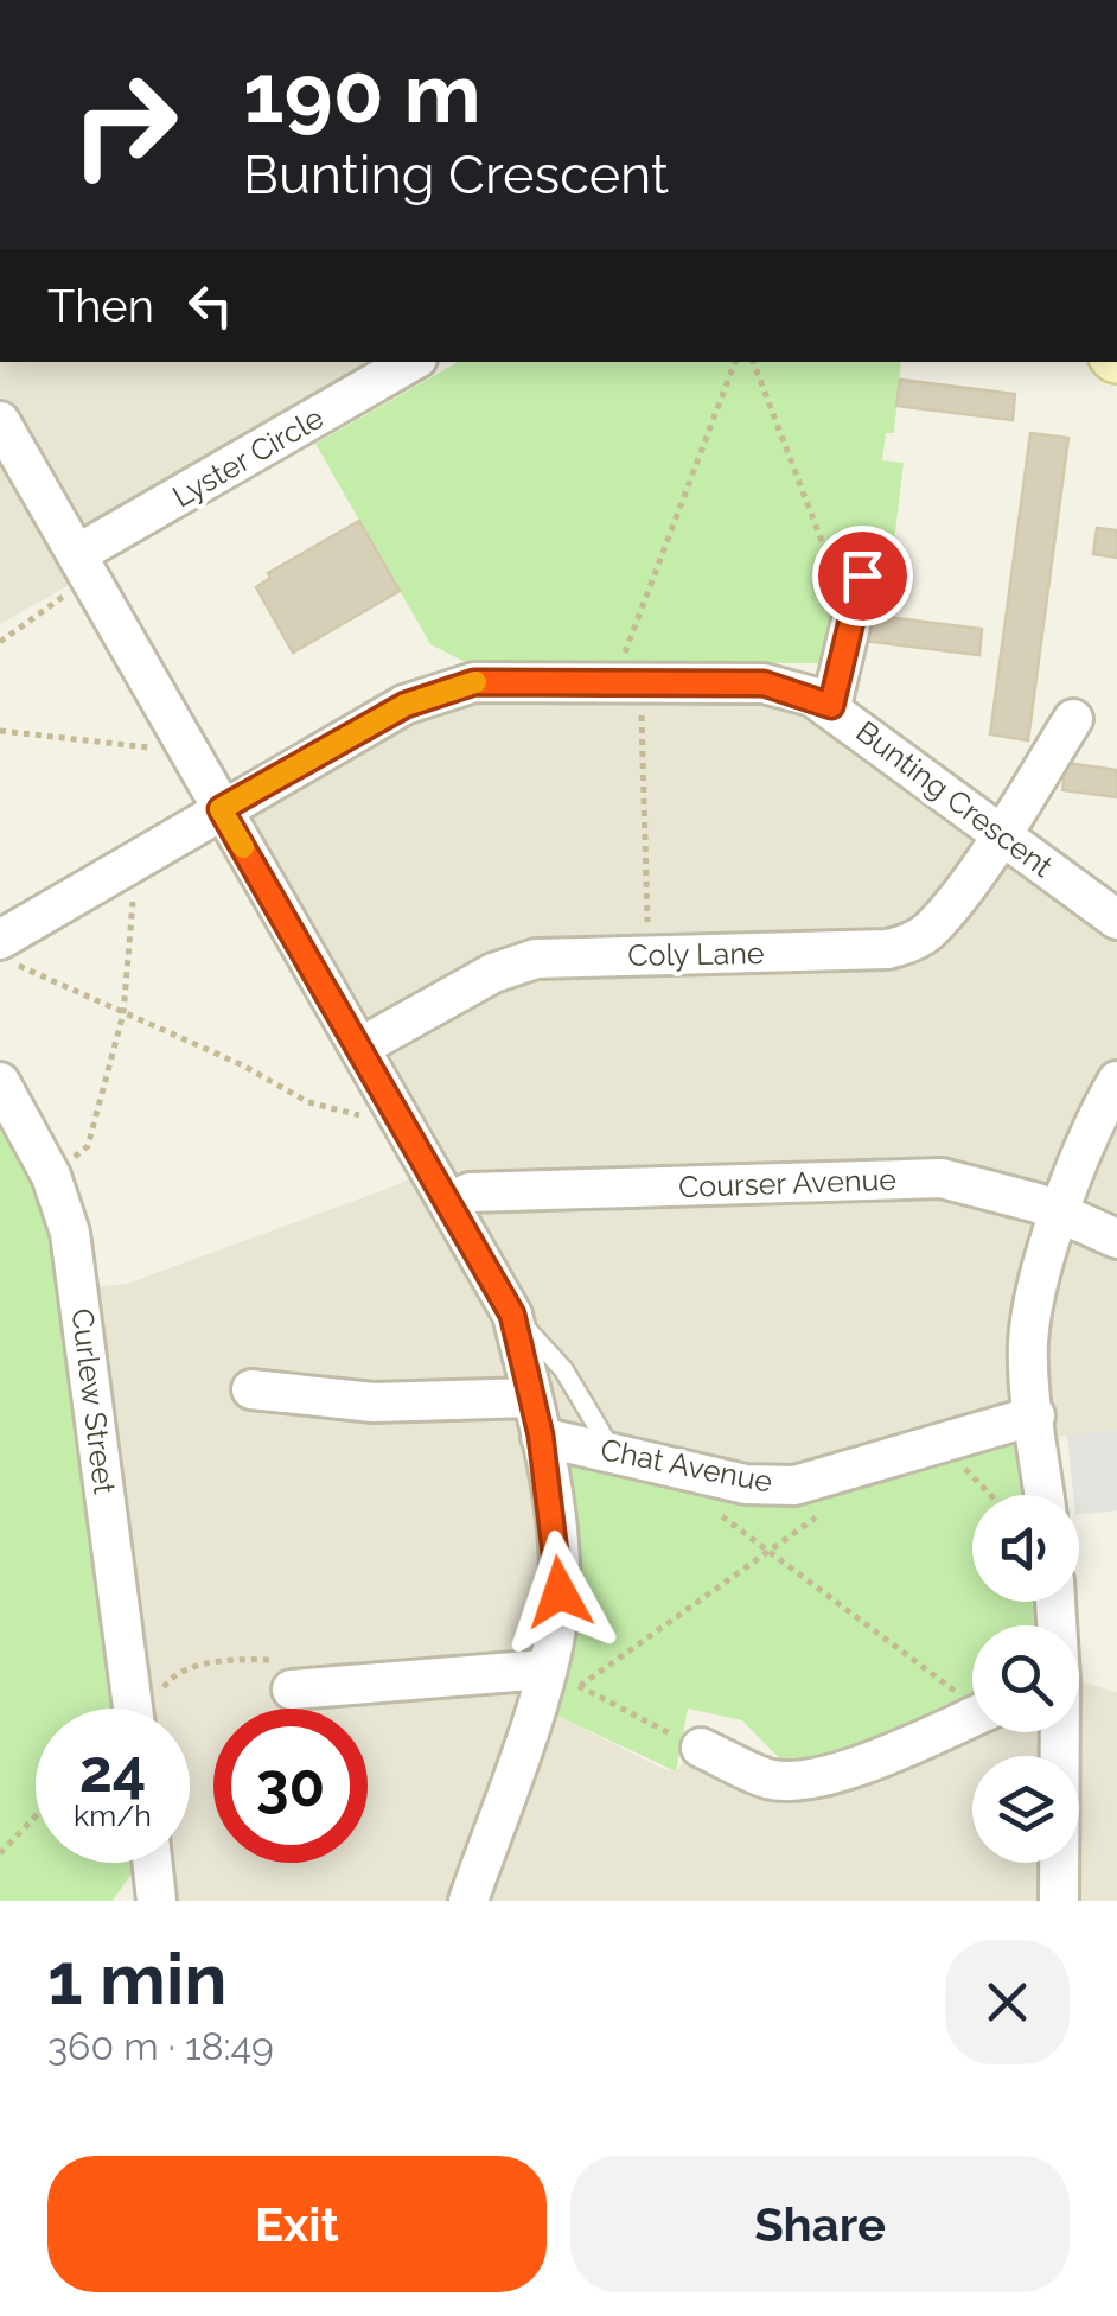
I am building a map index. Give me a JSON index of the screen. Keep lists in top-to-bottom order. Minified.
{"streets":{"street":["Lyster Circle","Bunting Crescent","Coly Lane","Courser Avenue","Curlew Street","Chat Avenue"]},"crossings":[["Bunting Crescent","Coly Lane"]],"page":{"turn":["190 m","Bunting Crescent"],"then":"Then","speed":"24 km/h","limit":"30","heading":["1 min","360 m · 18:49"],"buttons":["Exit","Share"]}}
